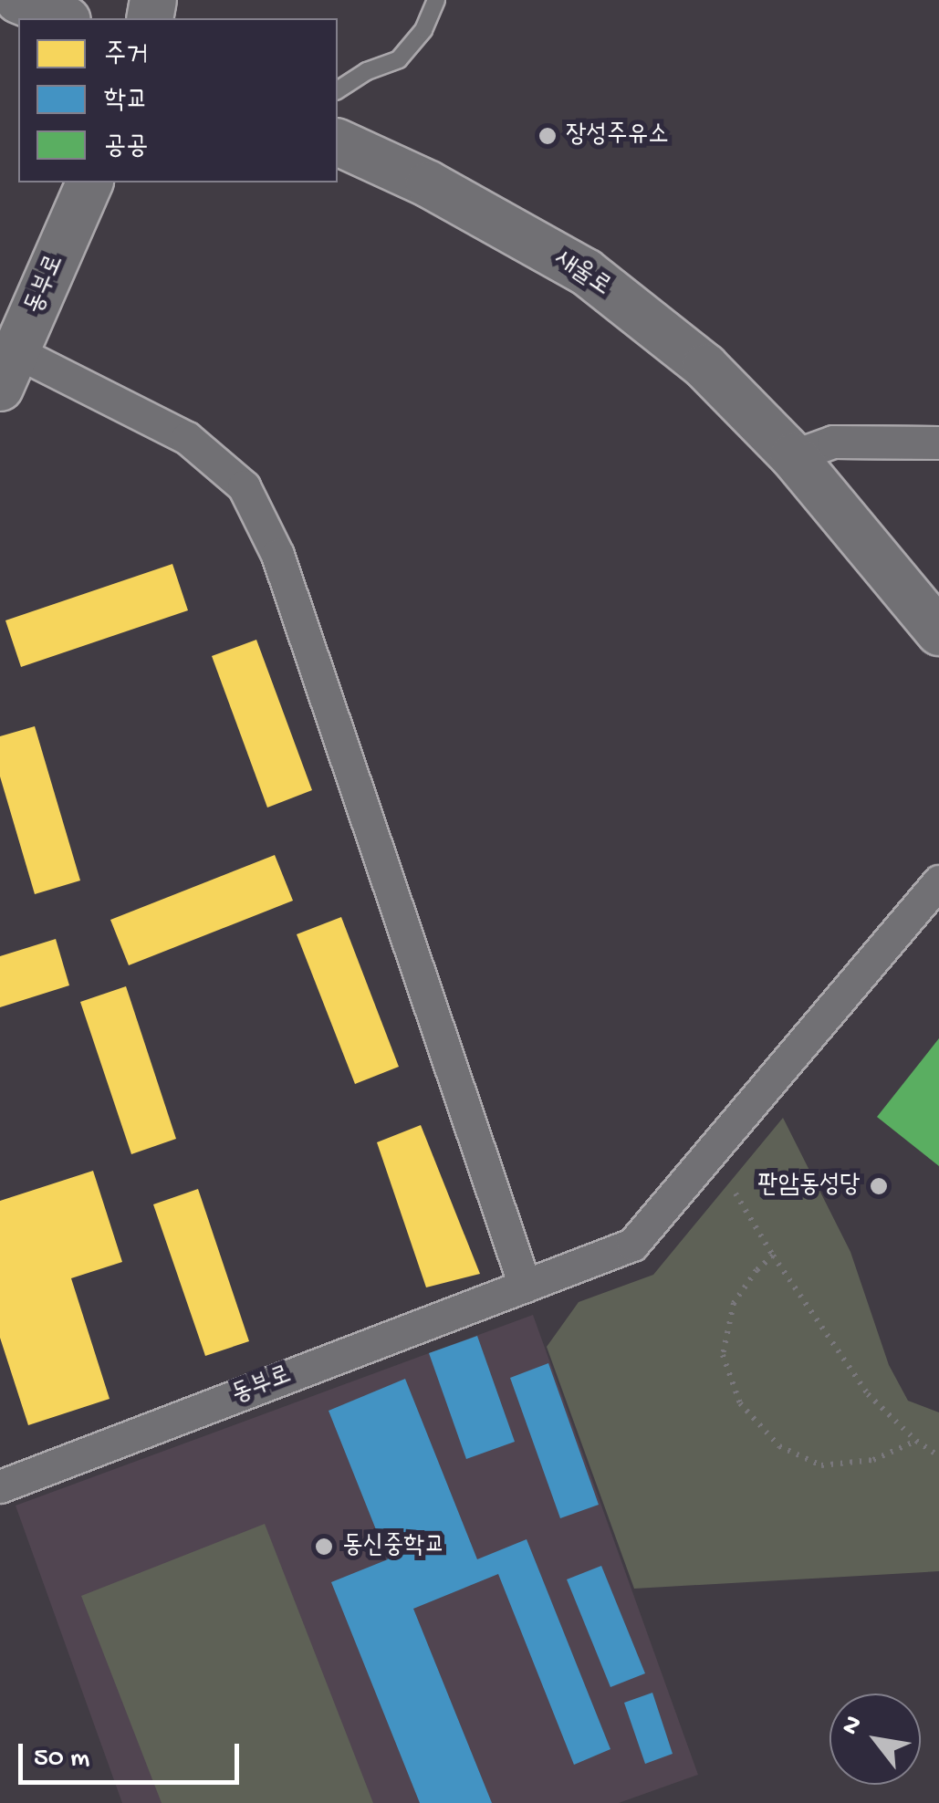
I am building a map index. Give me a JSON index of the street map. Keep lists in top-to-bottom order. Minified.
{"streets":{"main road":["새울로","동부로"]},"places":["장성주유소","판암동성당","동신중학교"],"legend":["주거","학교","공공"],"scale_bar":"50 m","north":"top left"}
